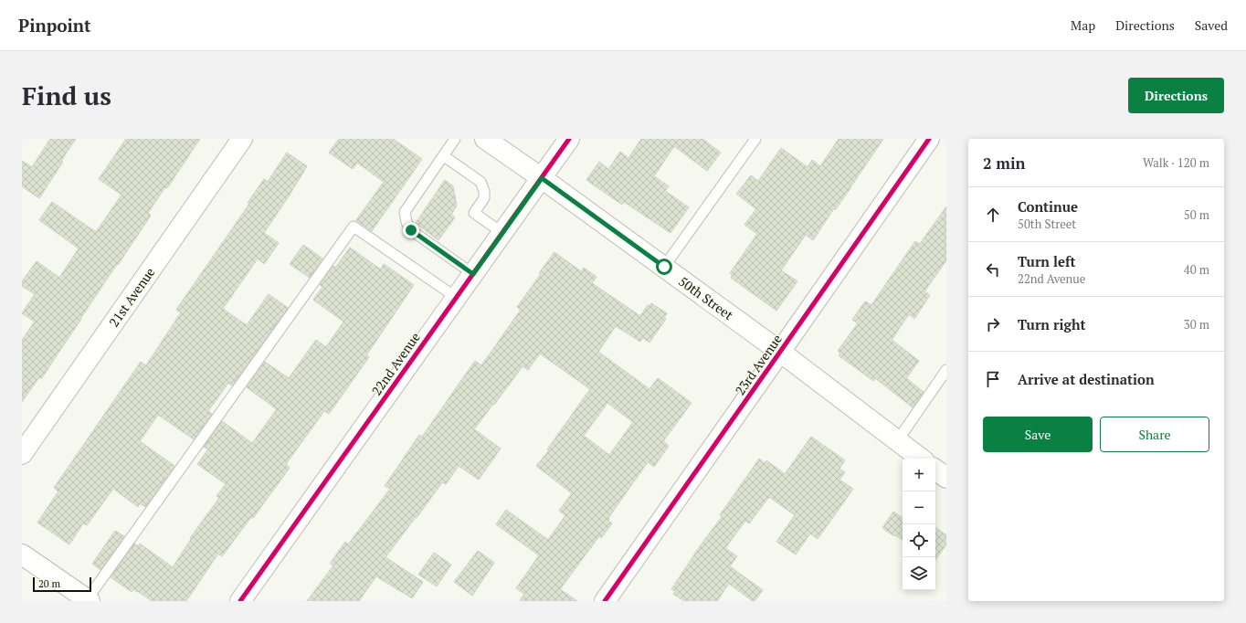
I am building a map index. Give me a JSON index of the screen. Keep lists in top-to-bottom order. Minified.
{"streets":{"street":["21st Avenue","50th Street","22nd Avenue","23rd Avenue"]},"crossings":[["50th Street","22nd Avenue"],["50th Street","23rd Avenue"]],"scale_bar":"20 m","page":{"header":"Pinpoint","nav":["Map","Directions","Saved"],"buttons":["Directions",["Save","Share"]],"title":"Find us","heading":["2 min","Walk · 120 m"],"list":[["Continue","50th Street","50 m"],["Turn left","22nd Avenue","40 m"],["Turn right","30 m"],"Arrive at destination"],"map_buttons":["+","−"],"scale":"20 m"}}
